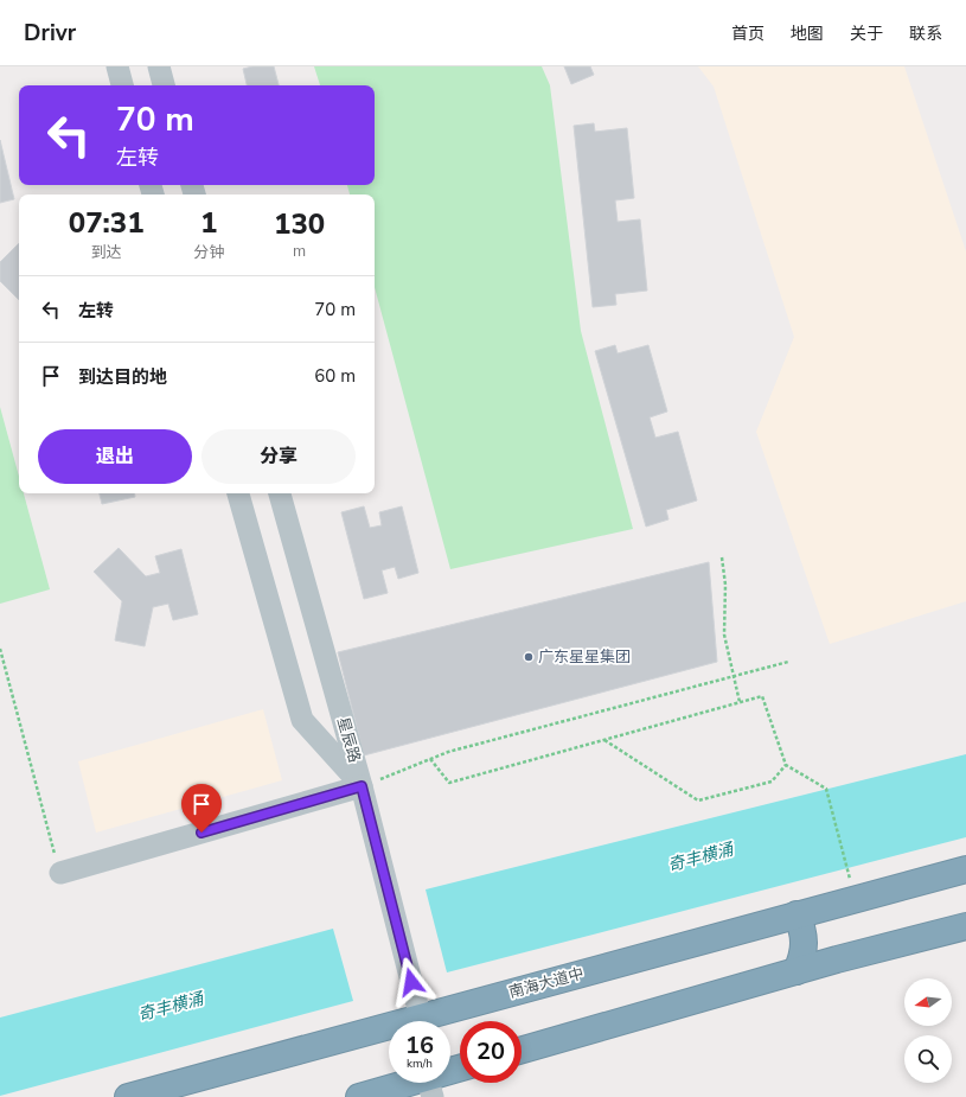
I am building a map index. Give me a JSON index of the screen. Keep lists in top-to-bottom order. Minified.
{"streets":{"highway":["南海大道中"],"street":["星辰路"]},"crossings":[["星辰路","南海大道中"]],"water":["奇丰横涌"],"places":["广东星星集团"],"north":"left","page":{"header":"Drivr","nav":["首页","地图","关于","联系"],"turn":["70 m","左转"],"eta":["07:31","到达","1","分钟","130","m"],"list":[{"name":"左转","value":"70 m"},{"name":"到达目的地","value":"60 m"}],"buttons":["退出","分享"],"speed":"16 km/h","limit":"20"}}
